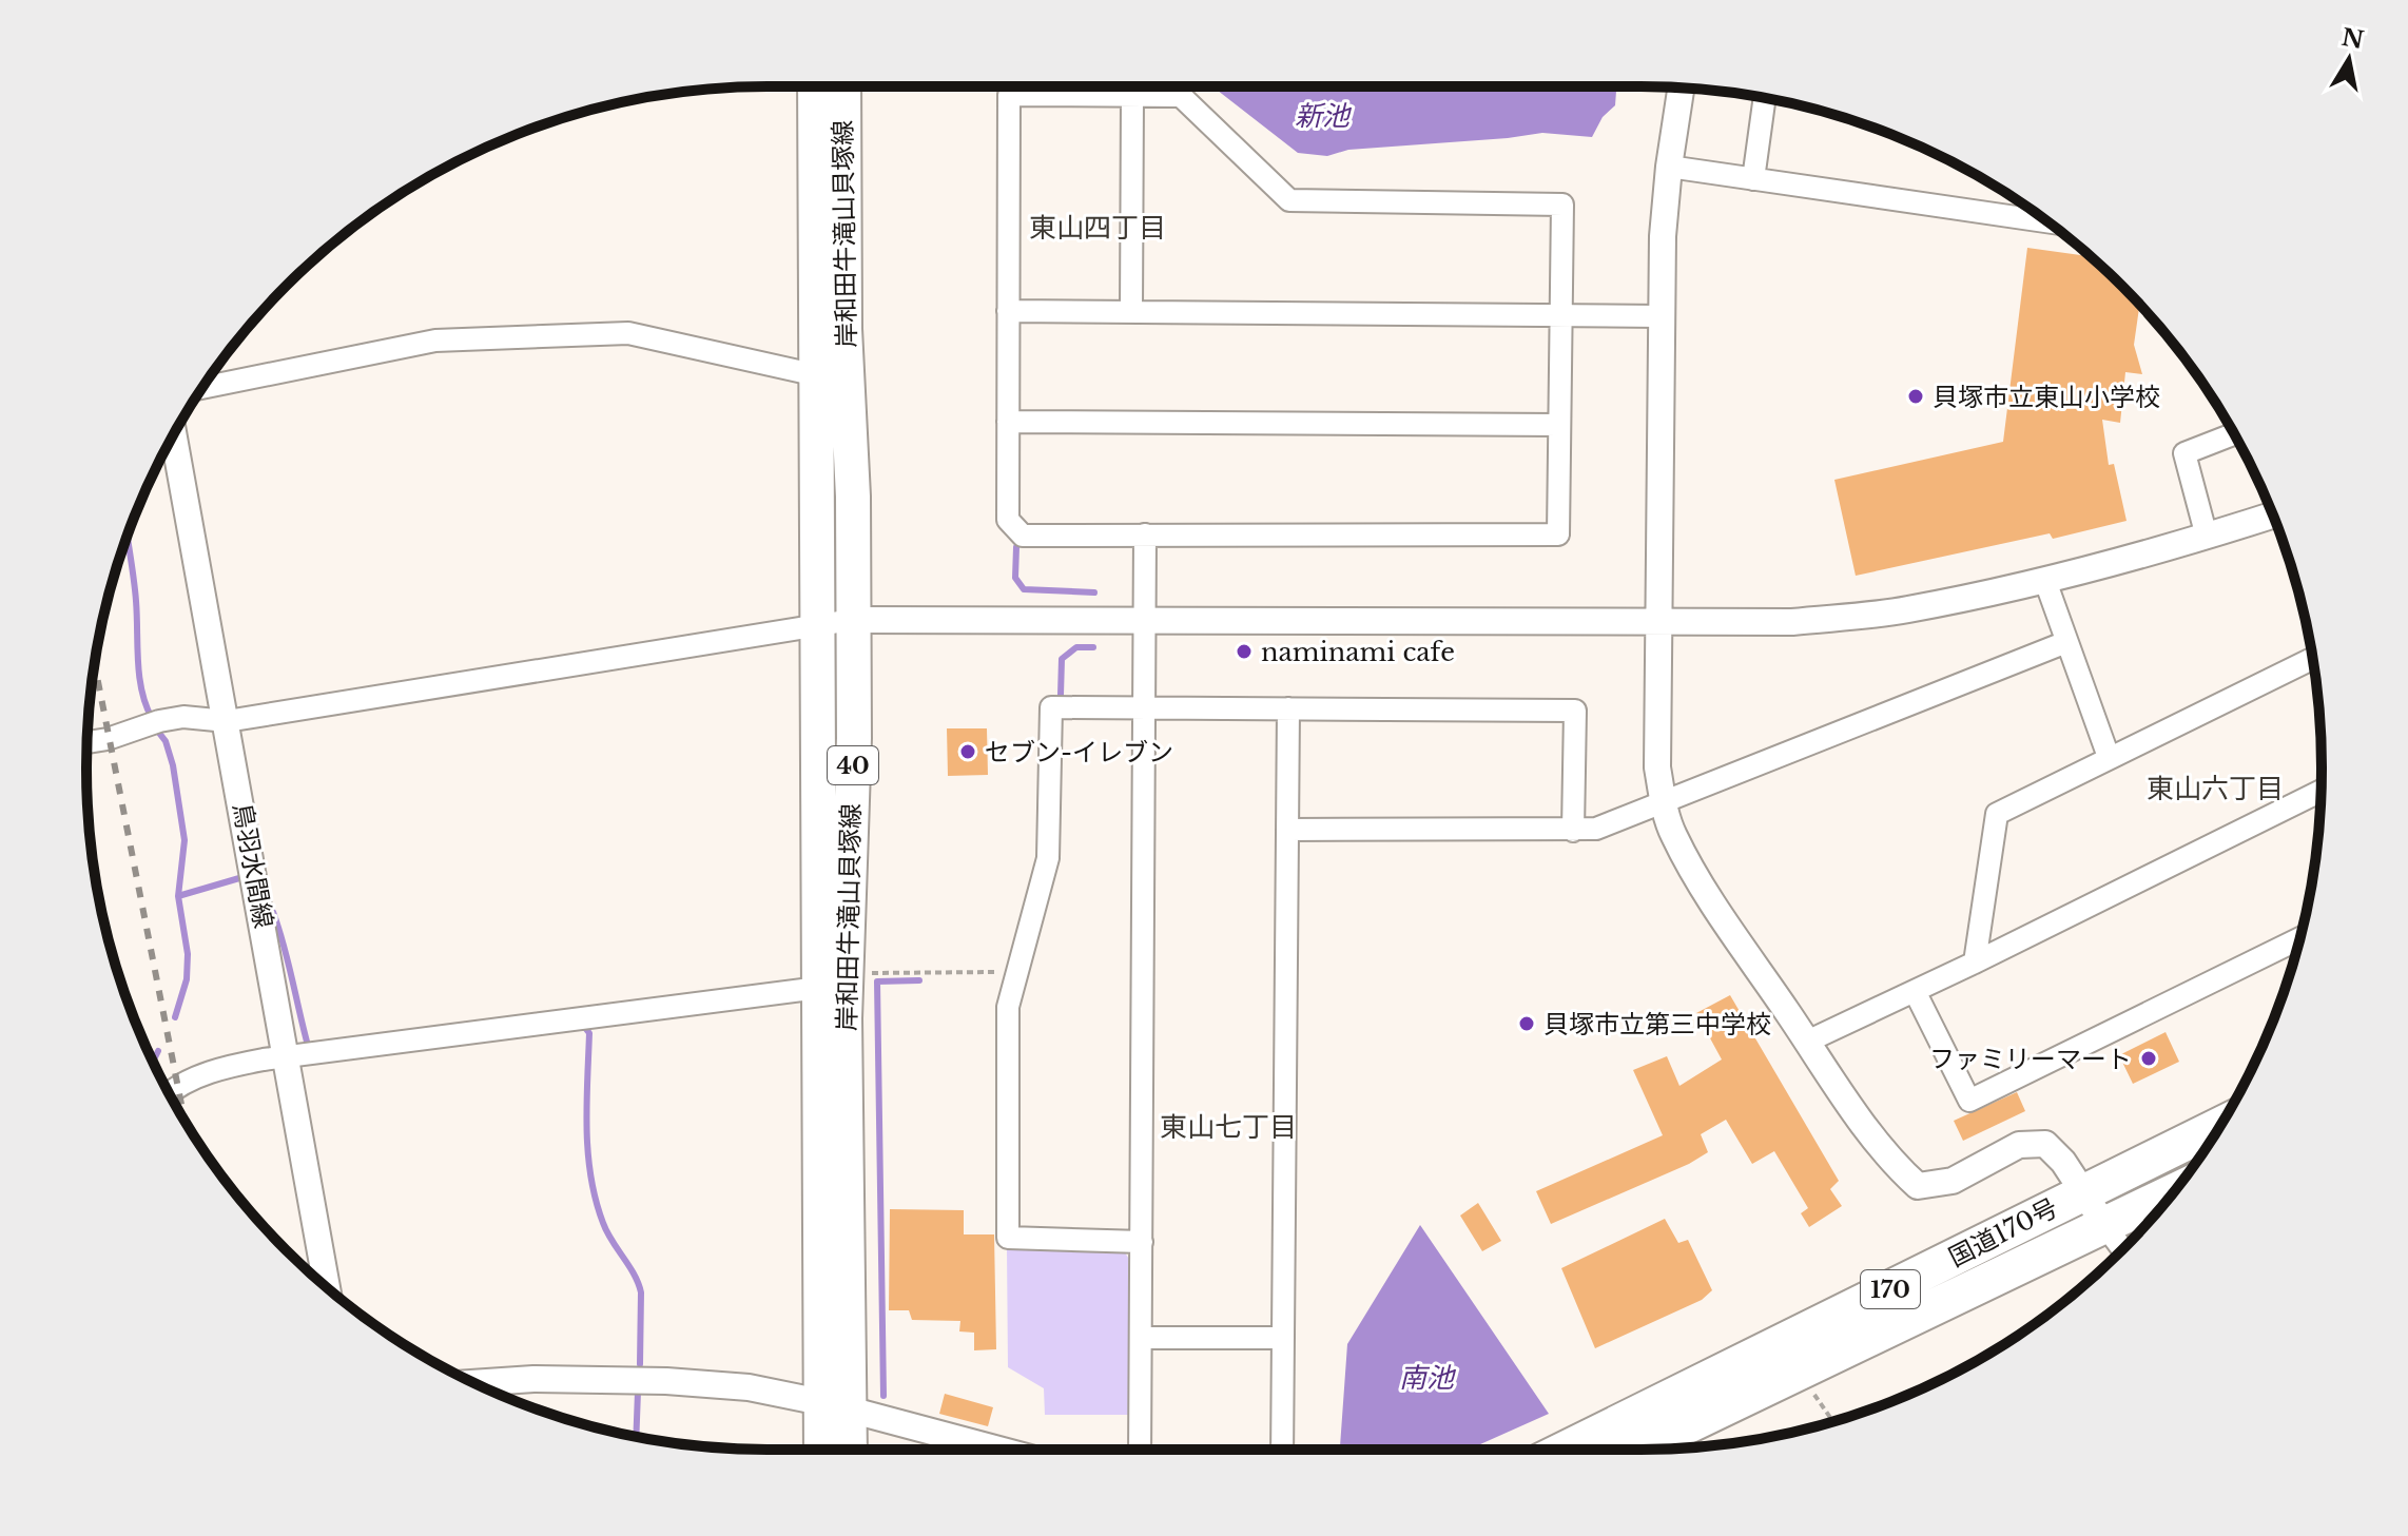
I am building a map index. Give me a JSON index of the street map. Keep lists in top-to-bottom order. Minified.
{"streets":{"highway":["国道170号","170"],"main road":["岸和田牛滝山貝塚線","40"],"street":["鳥羽水間線"]},"districts":["東山四丁目","東山六丁目","東山七丁目"],"water":["新池","南池"],"places":["貝塚市立東山小学校","naminami cafe","セブン-イレブン","貝塚市立第三中学校","ファミリーマート"],"north":"top"}
